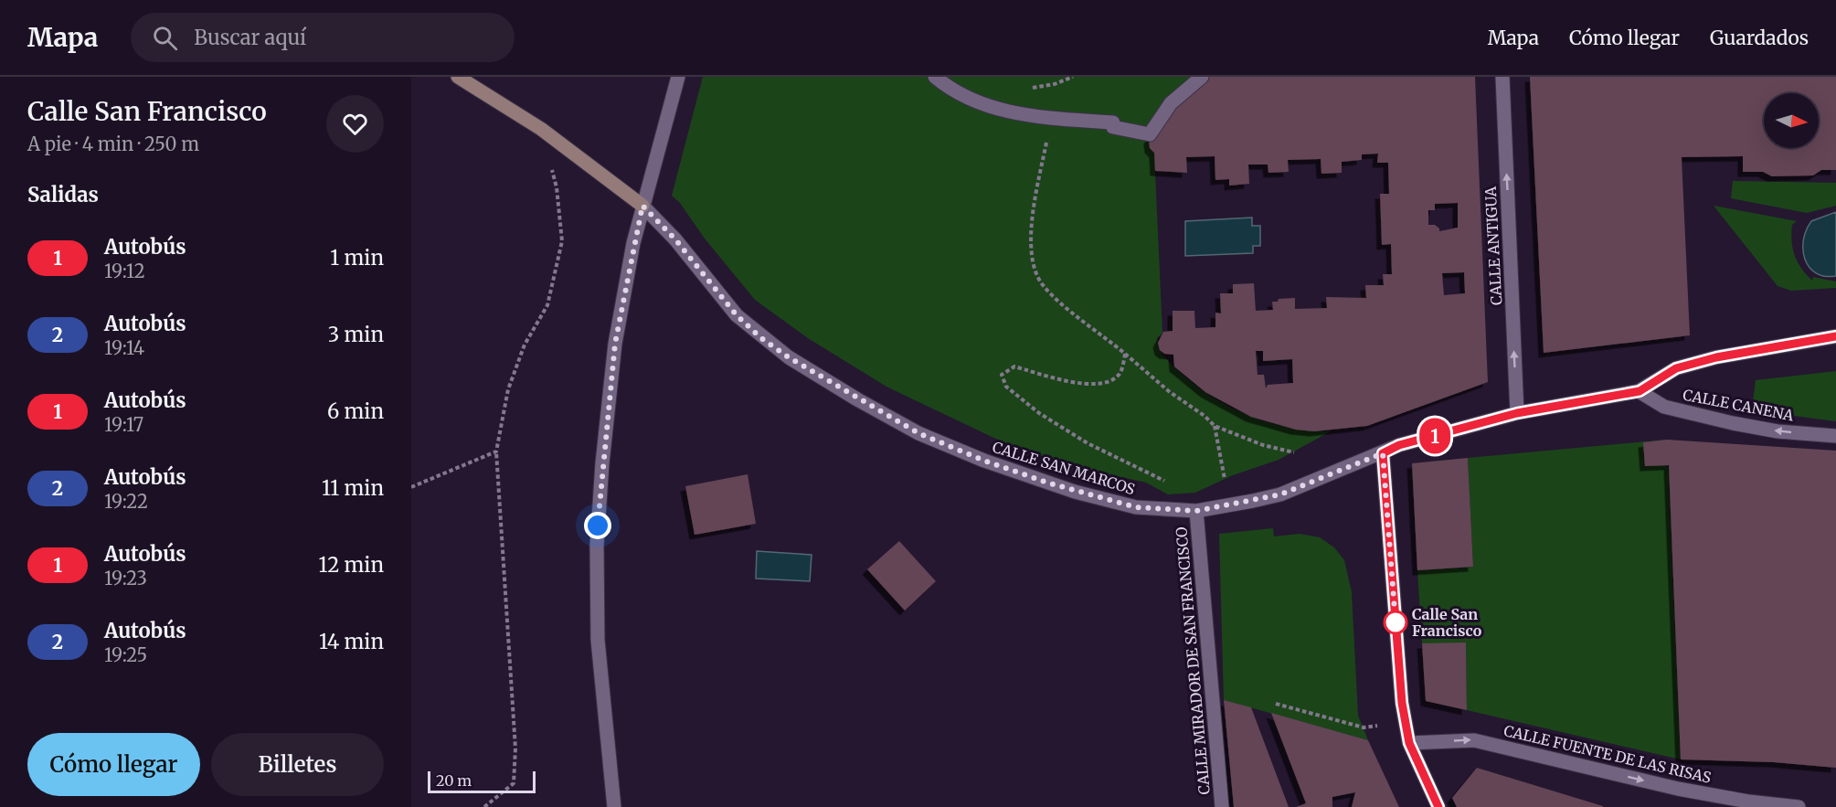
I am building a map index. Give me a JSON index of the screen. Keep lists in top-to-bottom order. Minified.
{"streets":{"street":["CALLE ANTIGUA","CALLE CANENA","CALLE SAN MARCOS","CALLE MIRADOR DE SAN FRANCISCO","CALLE FUENTE DE LAS RISAS"]},"crossings":[["CALLE ANTIGUA","CALLE SAN MARCOS"],["CALLE CANENA","CALLE SAN MARCOS"],["CALLE SAN MARCOS","CALLE MIRADOR DE SAN FRANCISCO"]],"one_way":["CALLE ANTIGUA","CALLE CANENA","CALLE FUENTE DE LAS RISAS"],"places":["Calle San Francisco"],"lines":["bus line 1"],"scale_bar":"20 m","north":"right","page":{"header":"Mapa","search":"Buscar aquí","nav":["Mapa","Cómo llegar","Guardados"],"heading":[["Calle San Francisco","A pie · 4 min · 250 m"],"Salidas"],"on_map":"1","list":[{"mark":"1","name":"Autobús","note":"19:12","value":"1 min"},{"mark":"2","name":"Autobús","note":"19:14","value":"3 min"},{"mark":"1","name":"Autobús","note":"19:17","value":"6 min"},{"mark":"2","name":"Autobús","note":"19:22","value":"11 min"},{"mark":"1","name":"Autobús","note":"19:23","value":"12 min"},{"mark":"2","name":"Autobús","note":"19:25","value":"14 min"}],"buttons":["Cómo llegar","Billetes"],"scale":"20 m"}}
